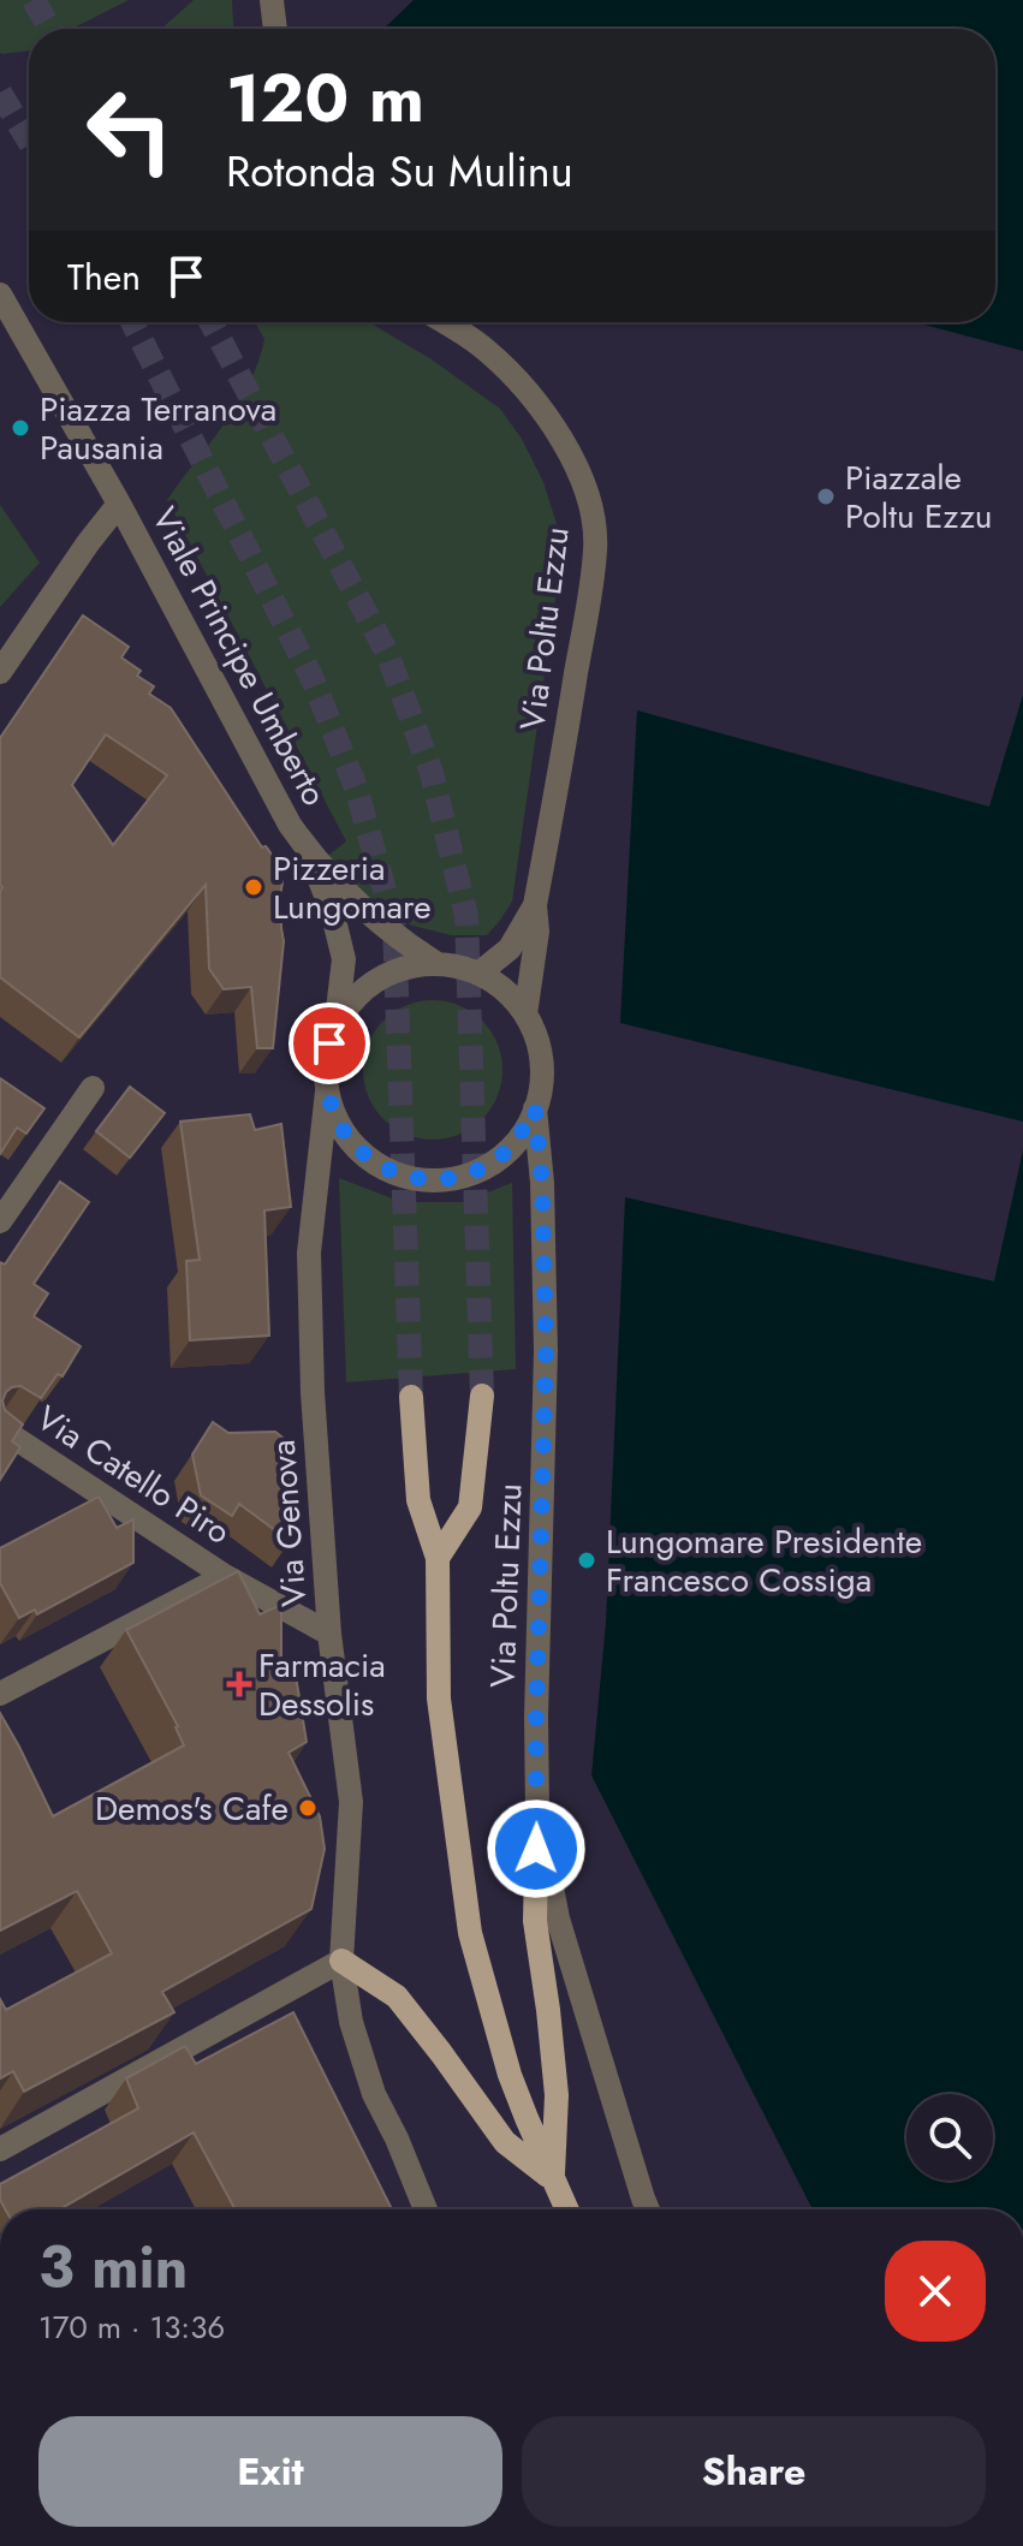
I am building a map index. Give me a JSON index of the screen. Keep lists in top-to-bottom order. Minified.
{"streets":{"street":["Via Poltu Ezzu","Viale Principe Umberto","Via Catello Piro","Via Genova"]},"crossings":[["Via Poltu Ezzu","Viale Principe Umberto"],["Via Poltu Ezzu","Via Genova"],["Viale Principe Umberto","Via Genova"],["Via Catello Piro","Via Genova"]],"places":{"other":["Piazza Terranova Pausania","Piazzale Poltu Ezzu","Pizzeria Lungomare","Lungomare Presidente Francesco Cossiga","Demos's Cafe"],"health":["Farmacia Dessolis"]},"page":{"turn":["120 m","Rotonda Su Mulinu"],"then":"Then","heading":["3 min","170 m · 13:36"],"buttons":["Exit","Share"]}}
